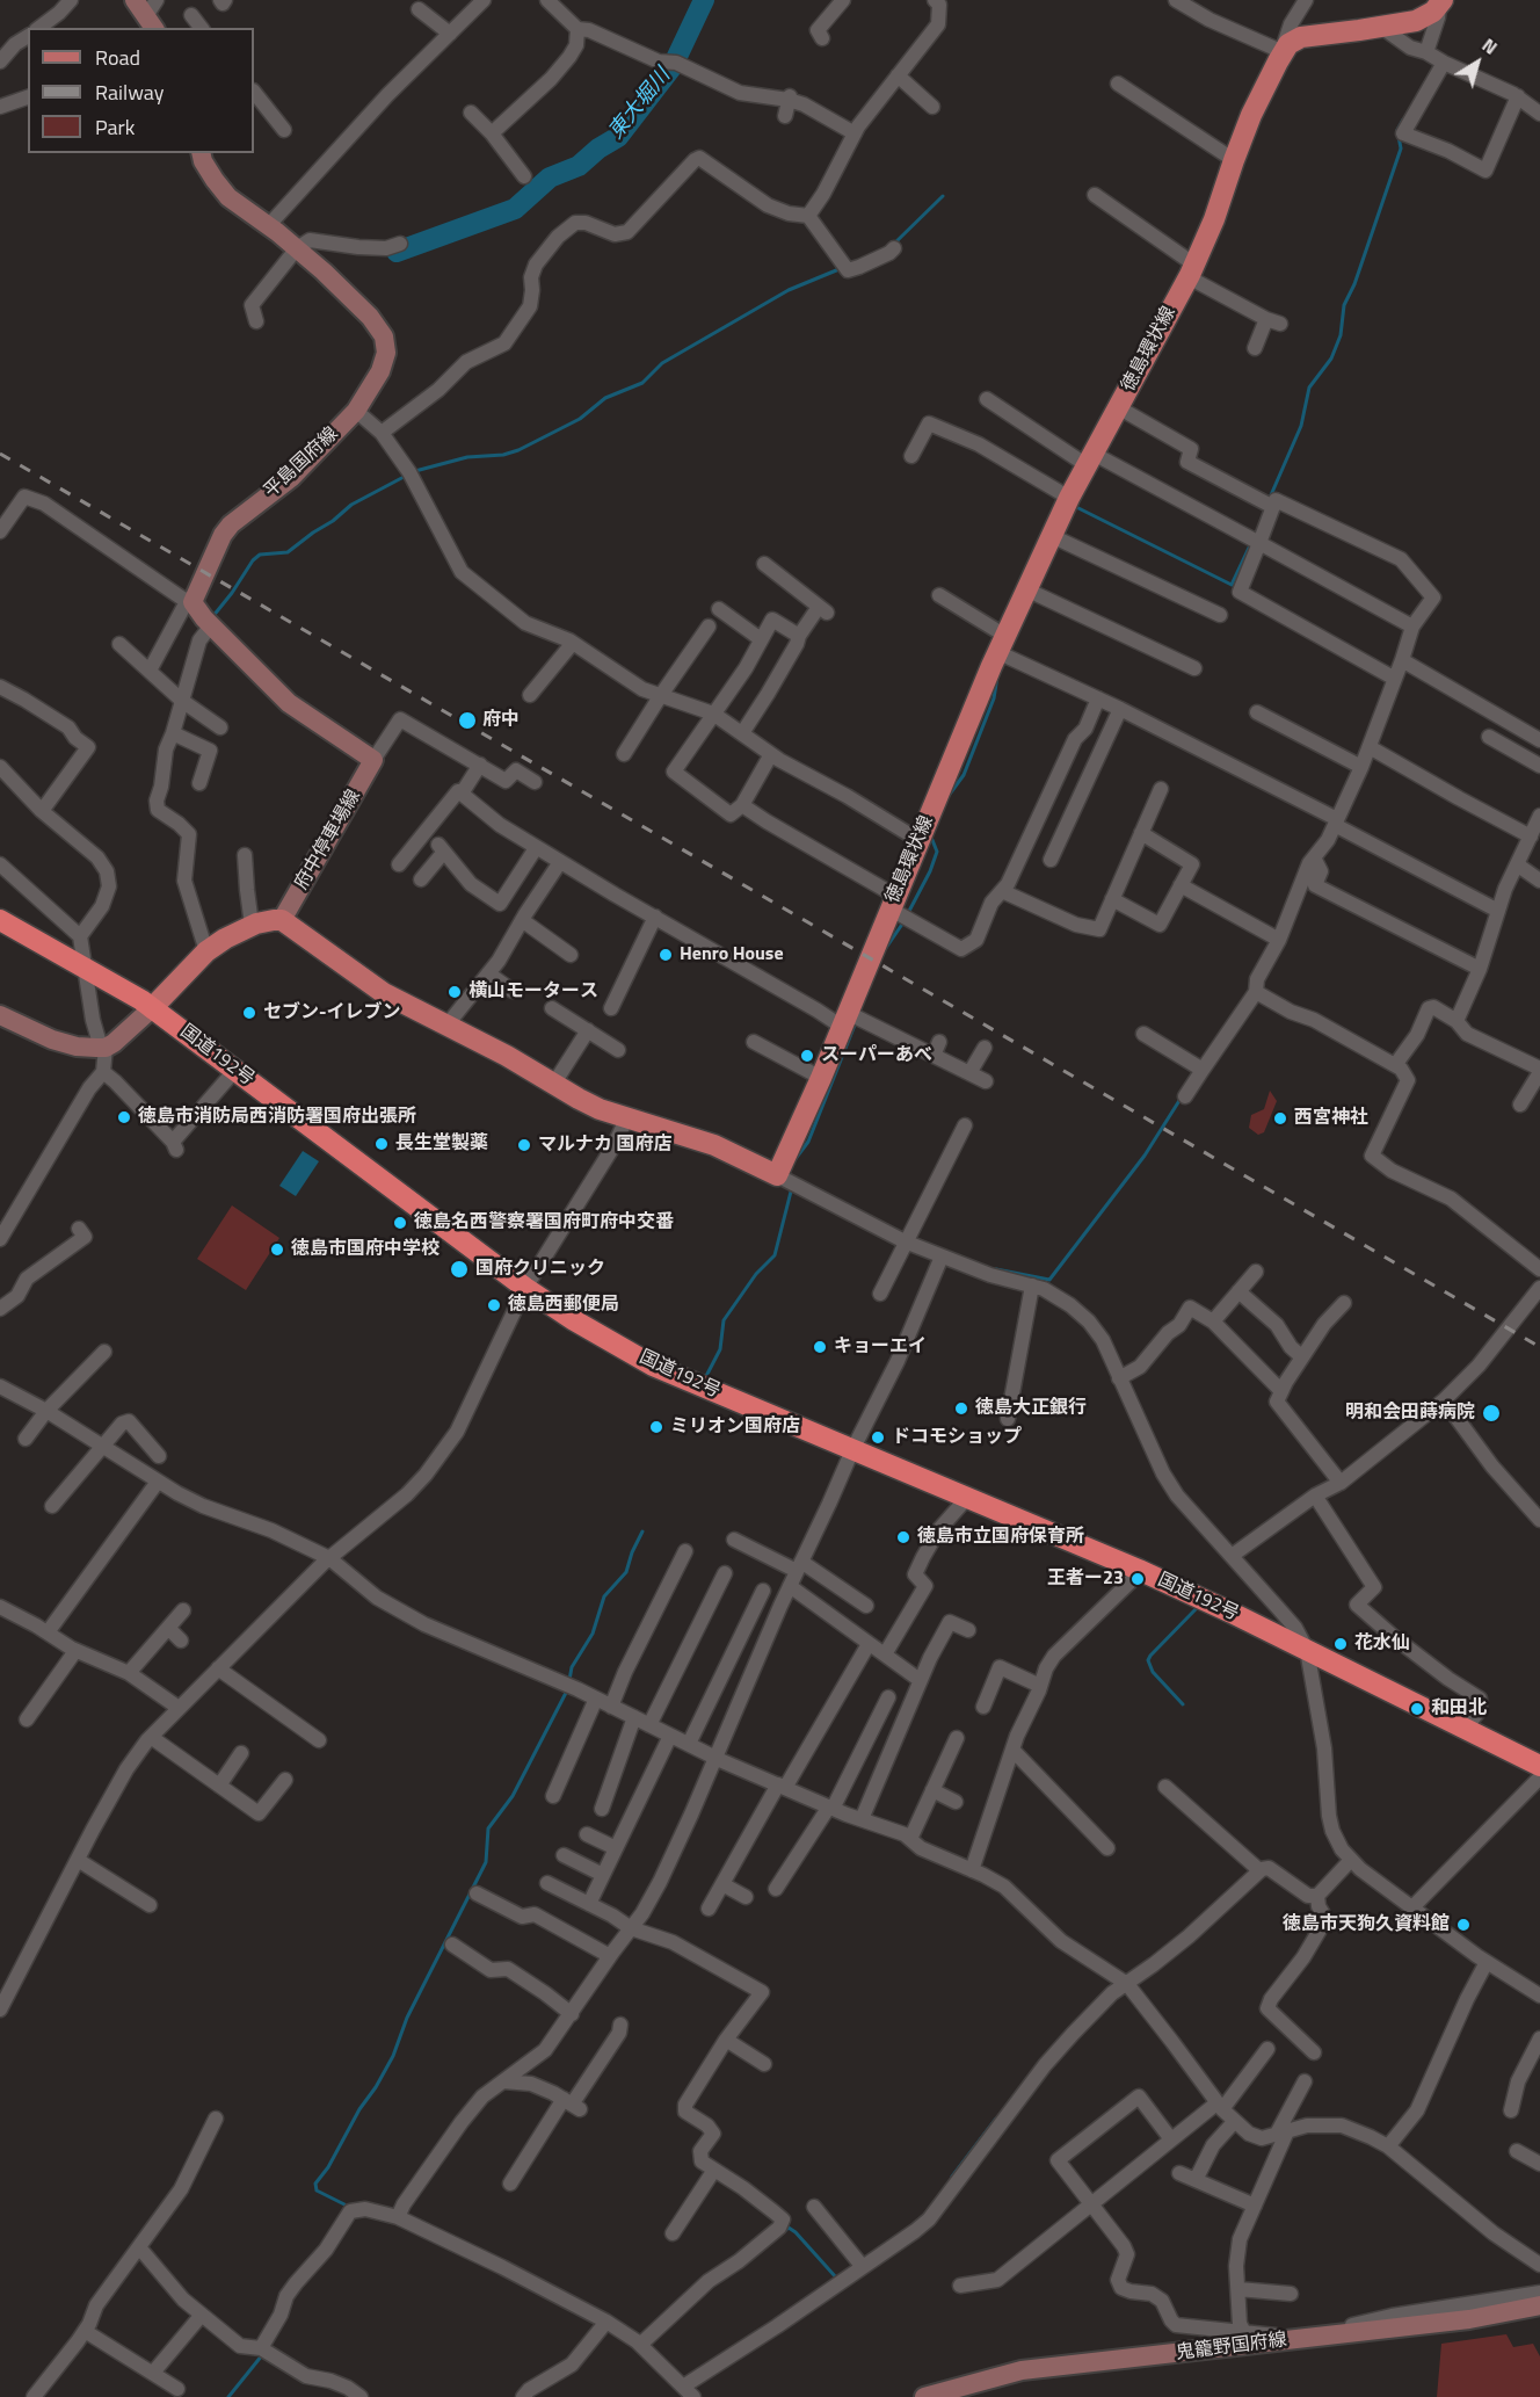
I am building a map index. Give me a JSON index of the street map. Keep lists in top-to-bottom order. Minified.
{"streets":{"highway":["国道192号"],"main road":["徳島環状線","平島国府線","府中停車場線","鬼籠野国府線"]},"water":["東大堀川"],"places":["府中","Henro House","横山モータース","セブン-イレブン","スーパーあべ","徳島市消防局西消防署国府出張所","西宮神社","長生堂製薬","マルナカ 国府店","徳島名西警察署国府町府中交番","徳島市国府中学校","国府クリニック","徳島西郵便局","キョーエイ","徳島大正銀行","明和会田蒔病院","ミリオン国府店","ドコモショップ","徳島市立国府保育所","王者ー23","花水仙","和田北","徳島市天狗久資料館"],"legend":["Road","Railway","Park"],"north":"top right"}
